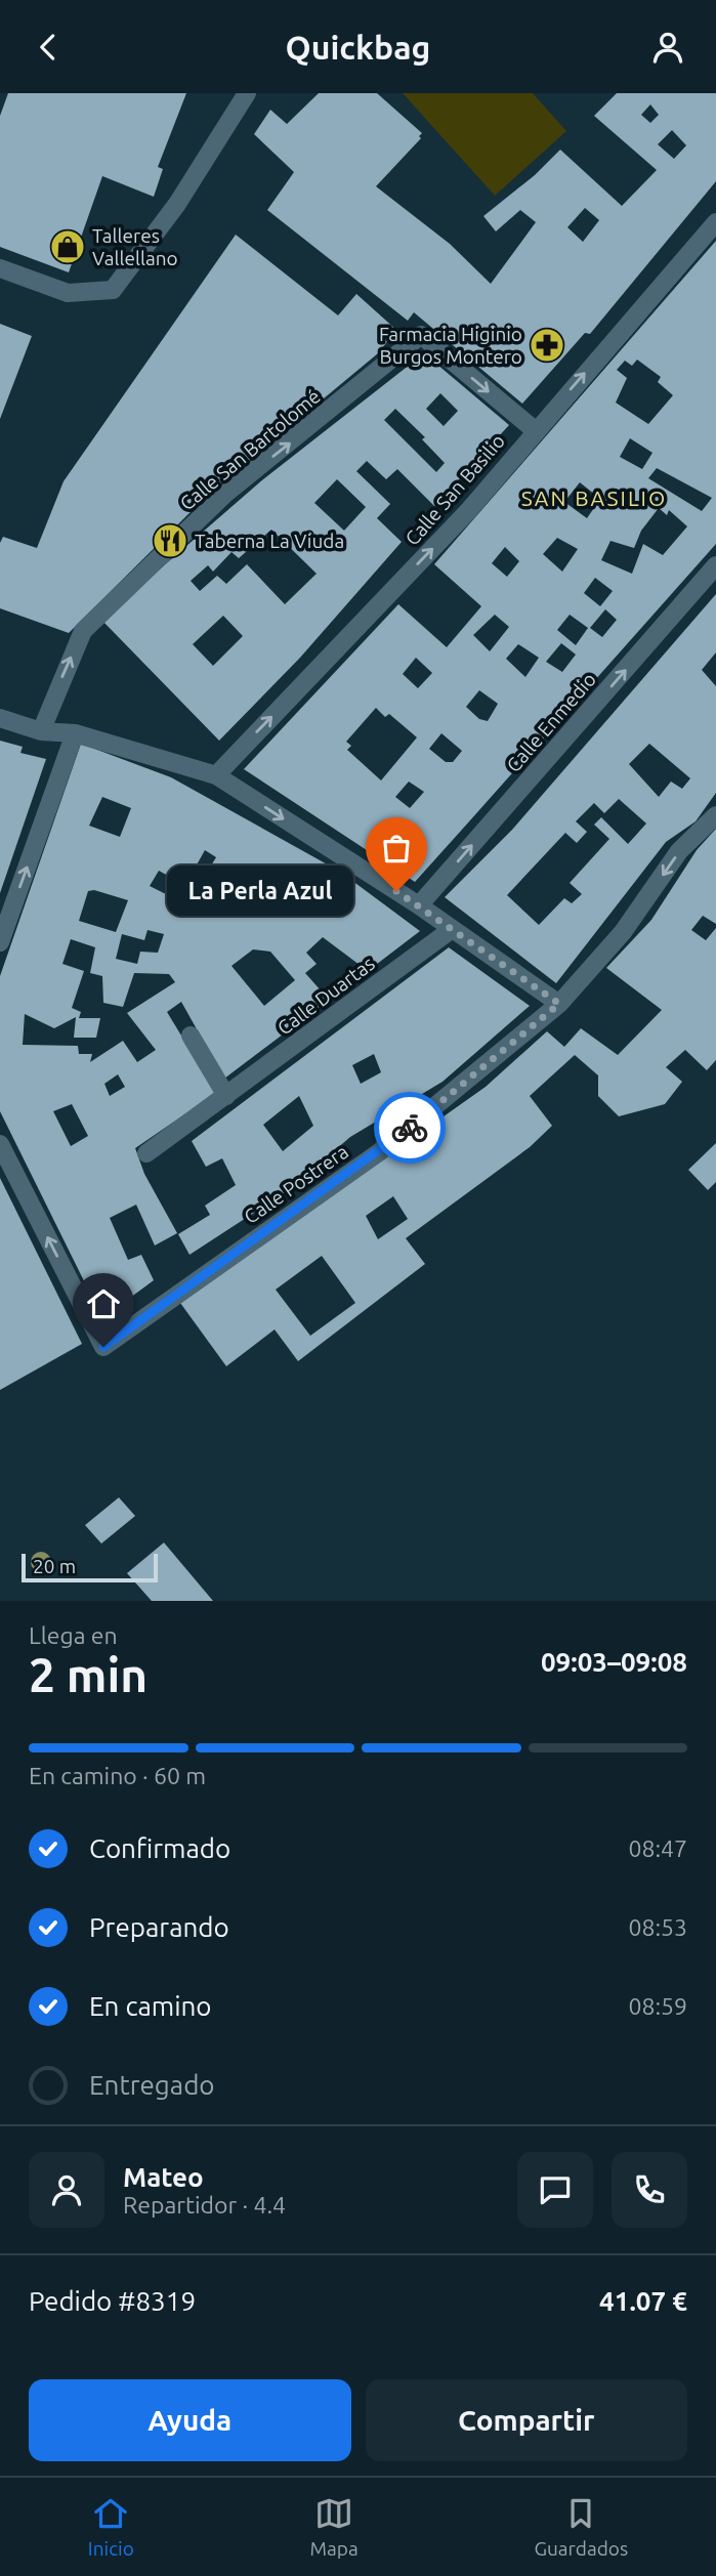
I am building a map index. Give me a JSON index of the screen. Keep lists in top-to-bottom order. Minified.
{"streets":{"street":["Calle San Bartolomé","Calle San Basilio","Calle Enmedio","Calle Duartas","Calle Postrera"]},"crossings":[["Calle San Bartolomé","Calle San Basilio"]],"one_way":["Calle San Bartolomé","Calle San Basilio","Calle Enmedio"],"districts":["SAN BASILIO"],"places":{"shop":["Talleres Vallellano"],"pharmacy":["Farmacia Higinio Burgos Montero"],"restaurant":["Taberna La Viuda"],"other":["La Perla Azul"]},"scale_bar":"20 m","page":{"header":"Quickbag","bubble":"La Perla Azul","scale":"20 m","heading":["2 min","Llega en","09:03–09:08"],"panel":["Mateo","Repartidor · 4.4","Pedido #8319","41.07 €"],"bar":"En camino · 60 m","list":[["Confirmado","08:47"],["Preparando","08:53"],["En camino","08:59"],"Entregado"],"buttons":["Ayuda","Compartir"],"tabs":["Inicio","Mapa","Guardados"]}}
